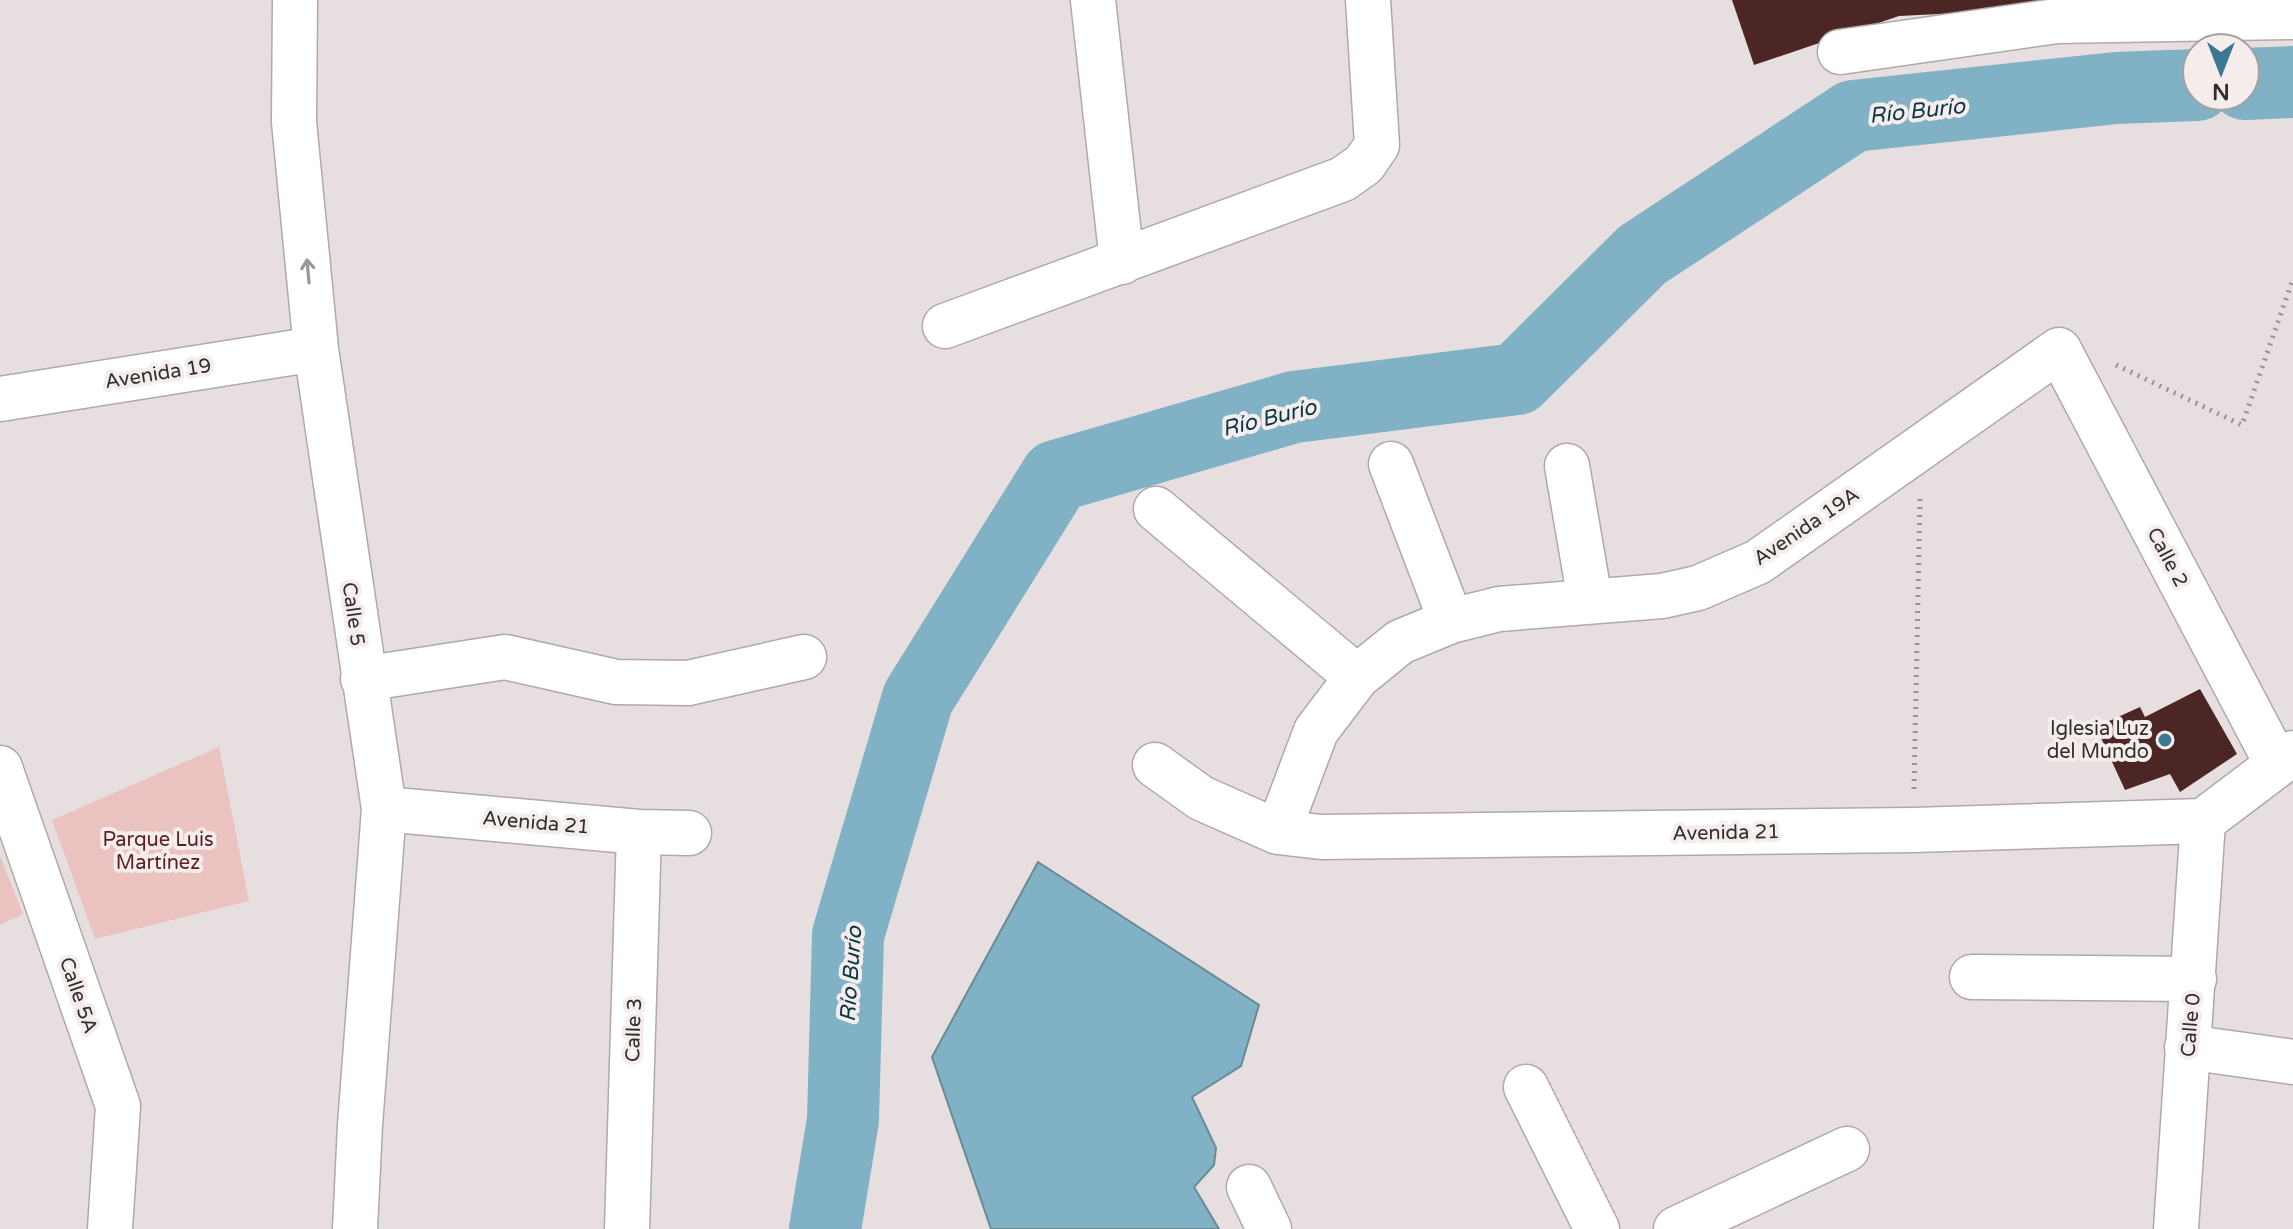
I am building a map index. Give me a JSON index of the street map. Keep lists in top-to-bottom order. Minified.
{"streets":{"street":["Avenida 19","Avenida 19A","Calle 2","Calle 5","Avenida 21","Calle 5A","Calle 0","Calle 3"]},"crossings":[["Avenida 19","Calle 5"],["Avenida 19A","Calle 2"],["Avenida 19A","Avenida 21"],["Calle 5","Avenida 21"],["Avenida 21","Calle 0"],["Avenida 21","Calle 3"]],"water":["Río Burío"],"parks":["Parque Luis Martínez"],"places":["Iglesia Luz del Mundo"],"north":"bottom"}
